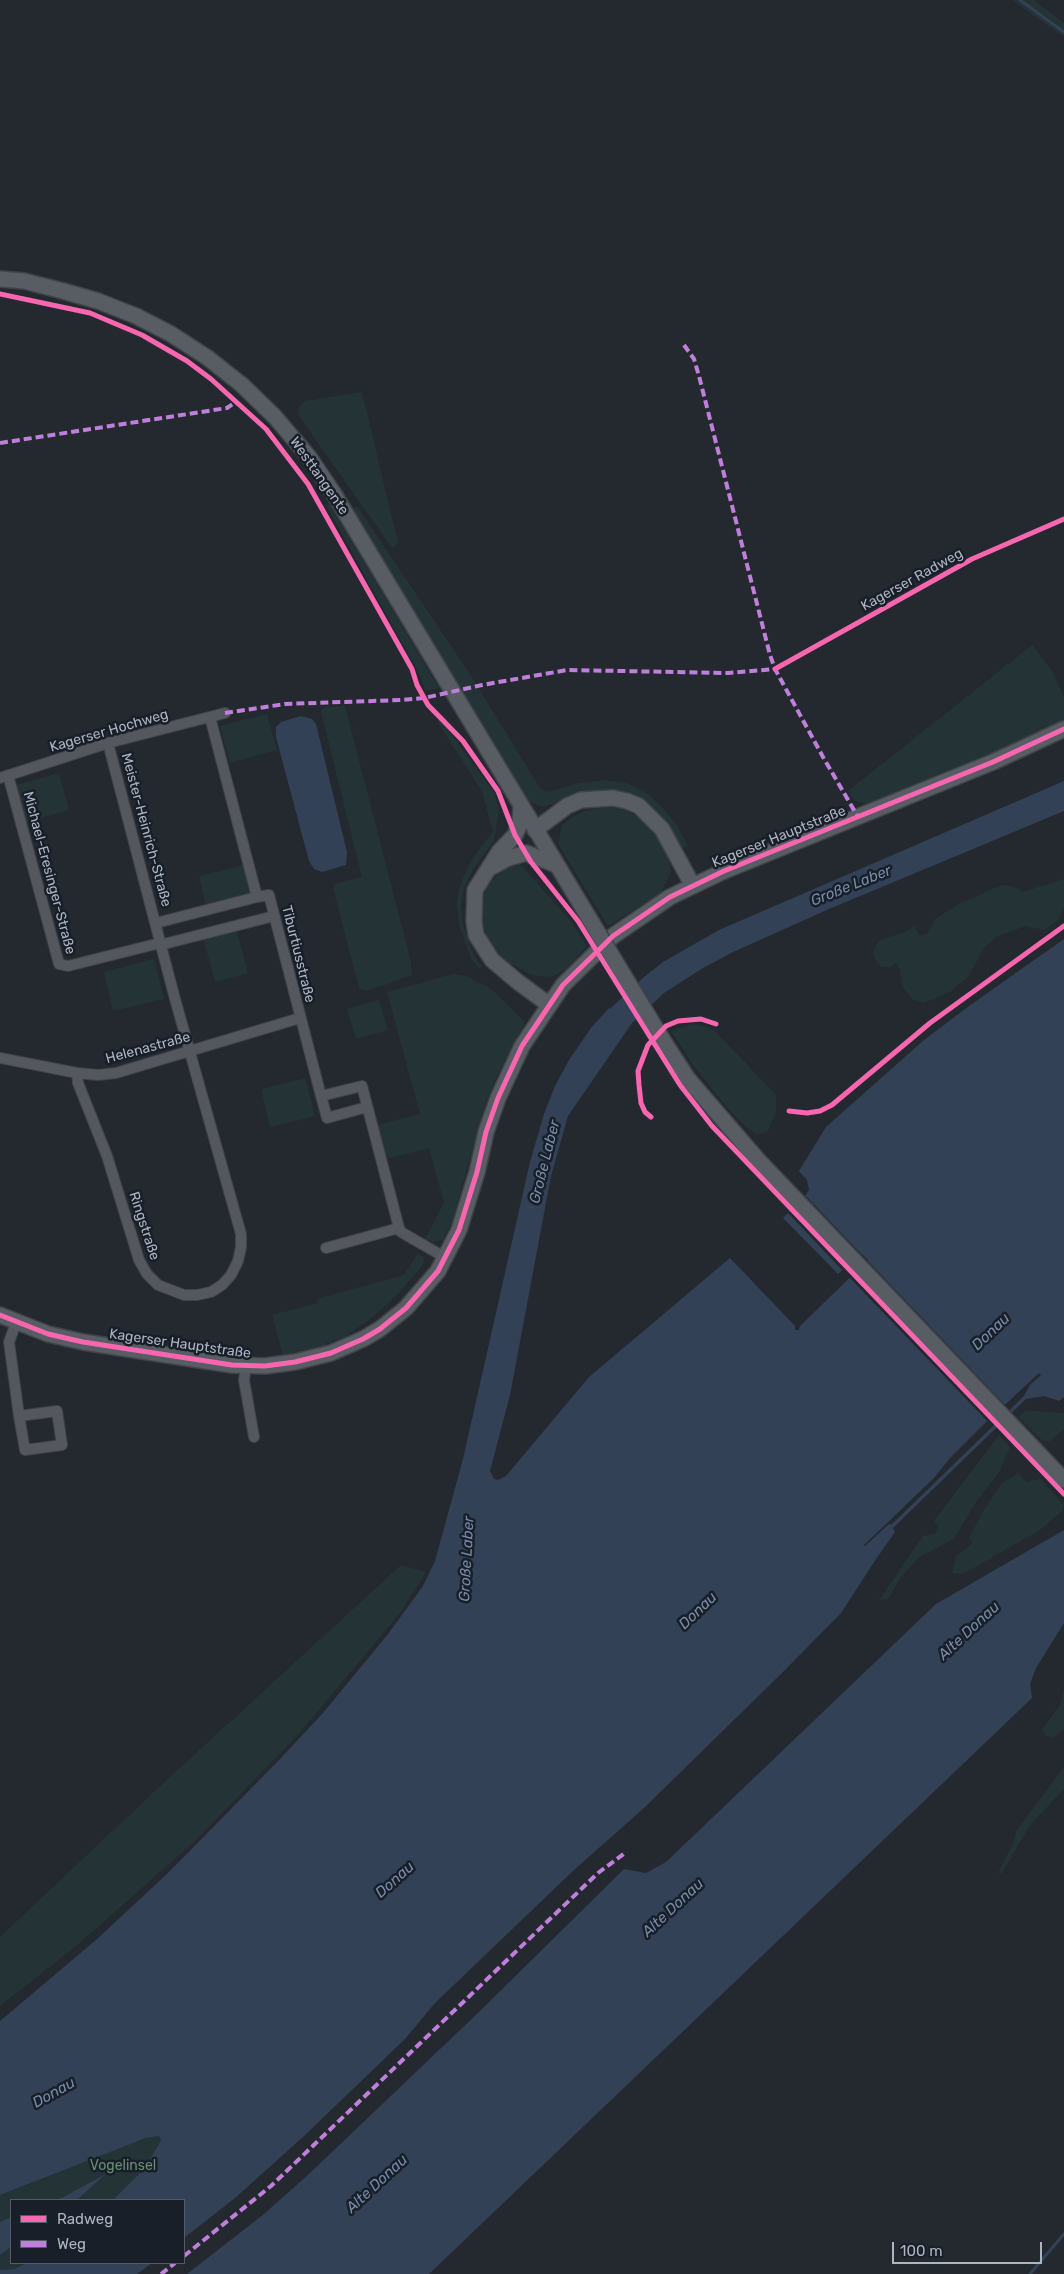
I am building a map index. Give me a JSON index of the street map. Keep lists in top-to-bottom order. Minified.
{"streets":{"main road":["Westtangente","Kagerser Hauptstraße"],"street":["Kagerser Hochweg","Meister-Heinrich-Straße","Michael-Eresinger-Straße","Tiburtiusstraße","Helenastraße","Ringstraße"],"cycle path":["Kagerser Radweg"]},"crossings":[["Kagerser Hochweg","Meister-Heinrich-Straße"],["Kagerser Hochweg","Michael-Eresinger-Straße"],["Meister-Heinrich-Straße","Michael-Eresinger-Straße"],["Meister-Heinrich-Straße","Tiburtiusstraße"],["Meister-Heinrich-Straße","Helenastraße"],["Meister-Heinrich-Straße","Ringstraße"],["Tiburtiusstraße","Helenastraße"],["Helenastraße","Ringstraße"]],"water":["Große Laber","Donau","Alte Donau"],"parks":["Vogelinsel"],"legend":["Radweg","Weg"],"scale_bar":"100 m"}
